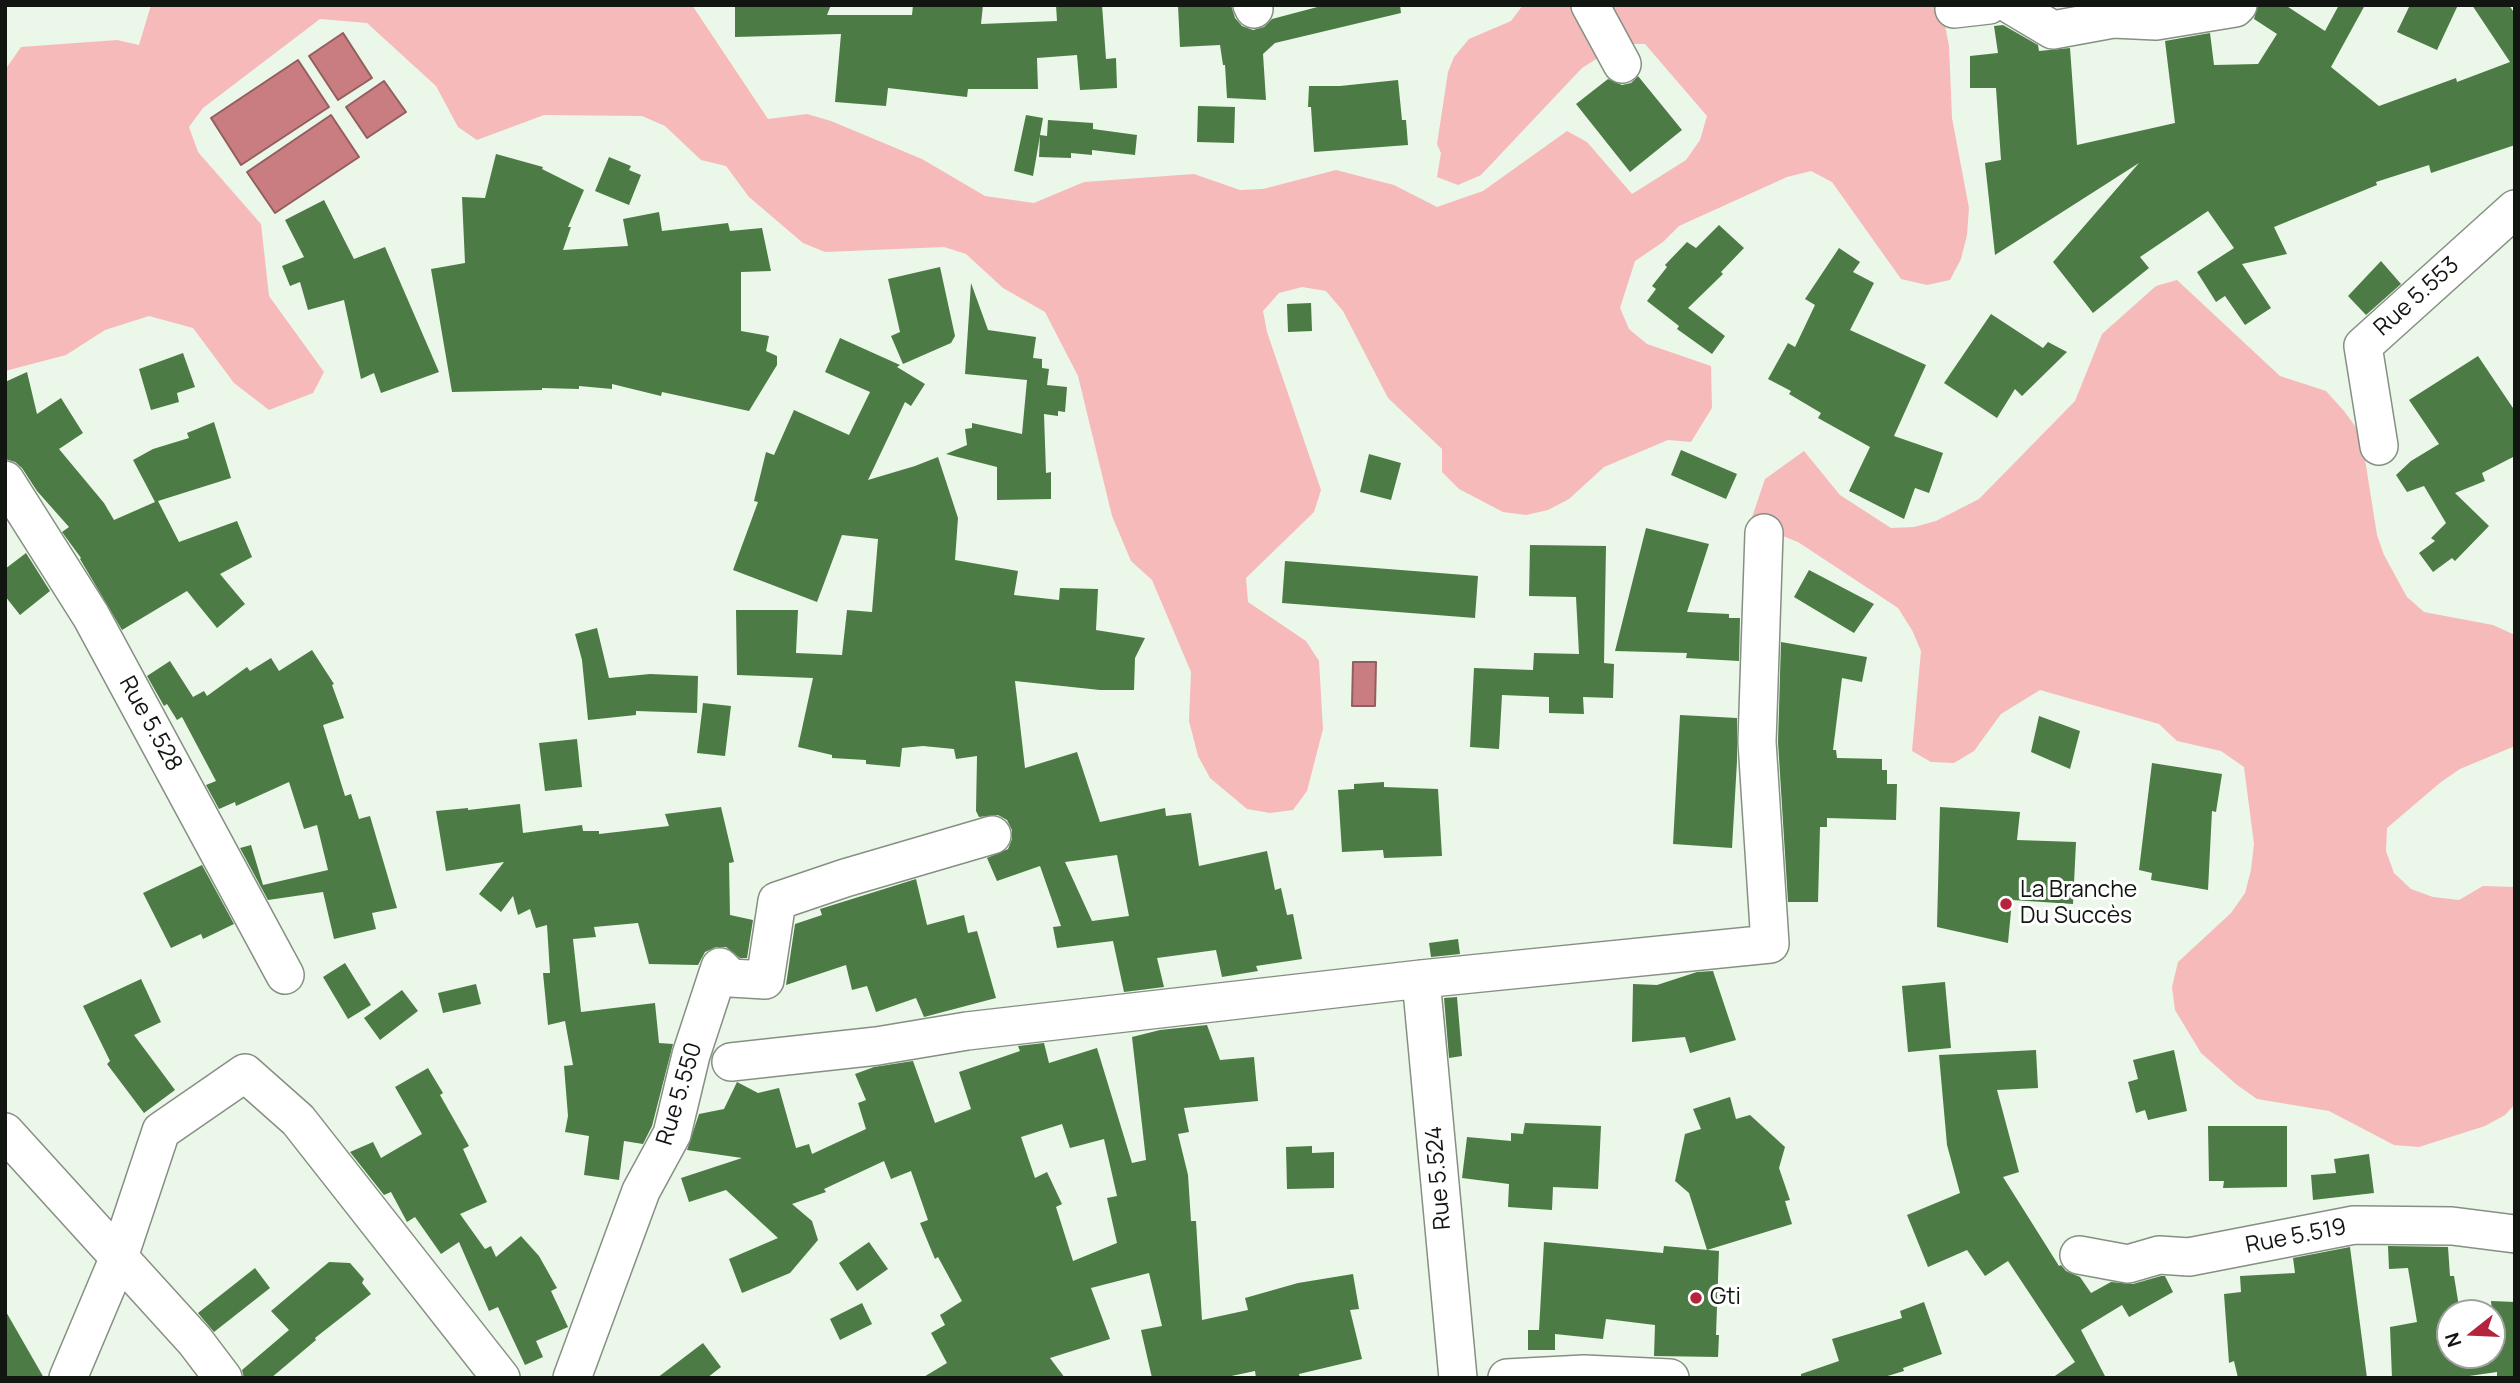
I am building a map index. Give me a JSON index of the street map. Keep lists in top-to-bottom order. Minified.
{"streets":{"street":["Rue 5.553","Rue 5.528","Rue 5.550","Rue 5.524","Rue 5.519"]},"places":["La Branche Du Succès","Gti"],"north":"left"}
